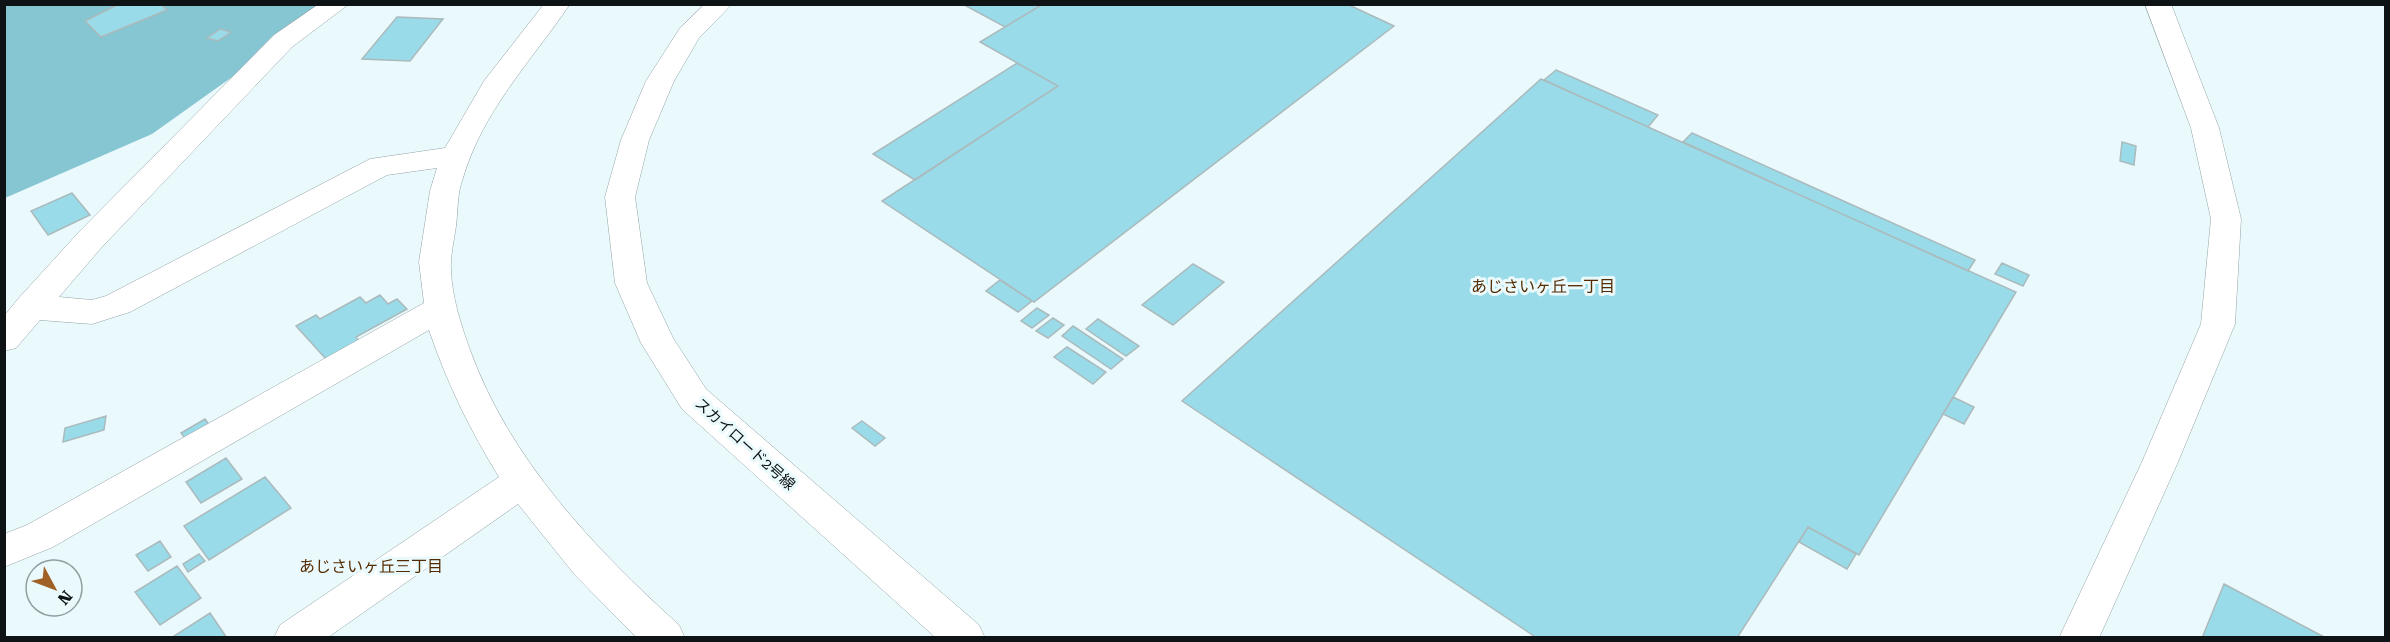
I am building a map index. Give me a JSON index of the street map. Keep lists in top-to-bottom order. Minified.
{"streets":{"street":["スカイロード2号線"]},"districts":["あじさいヶ丘一丁目","あじさいヶ丘三丁目"],"north":"bottom right"}
